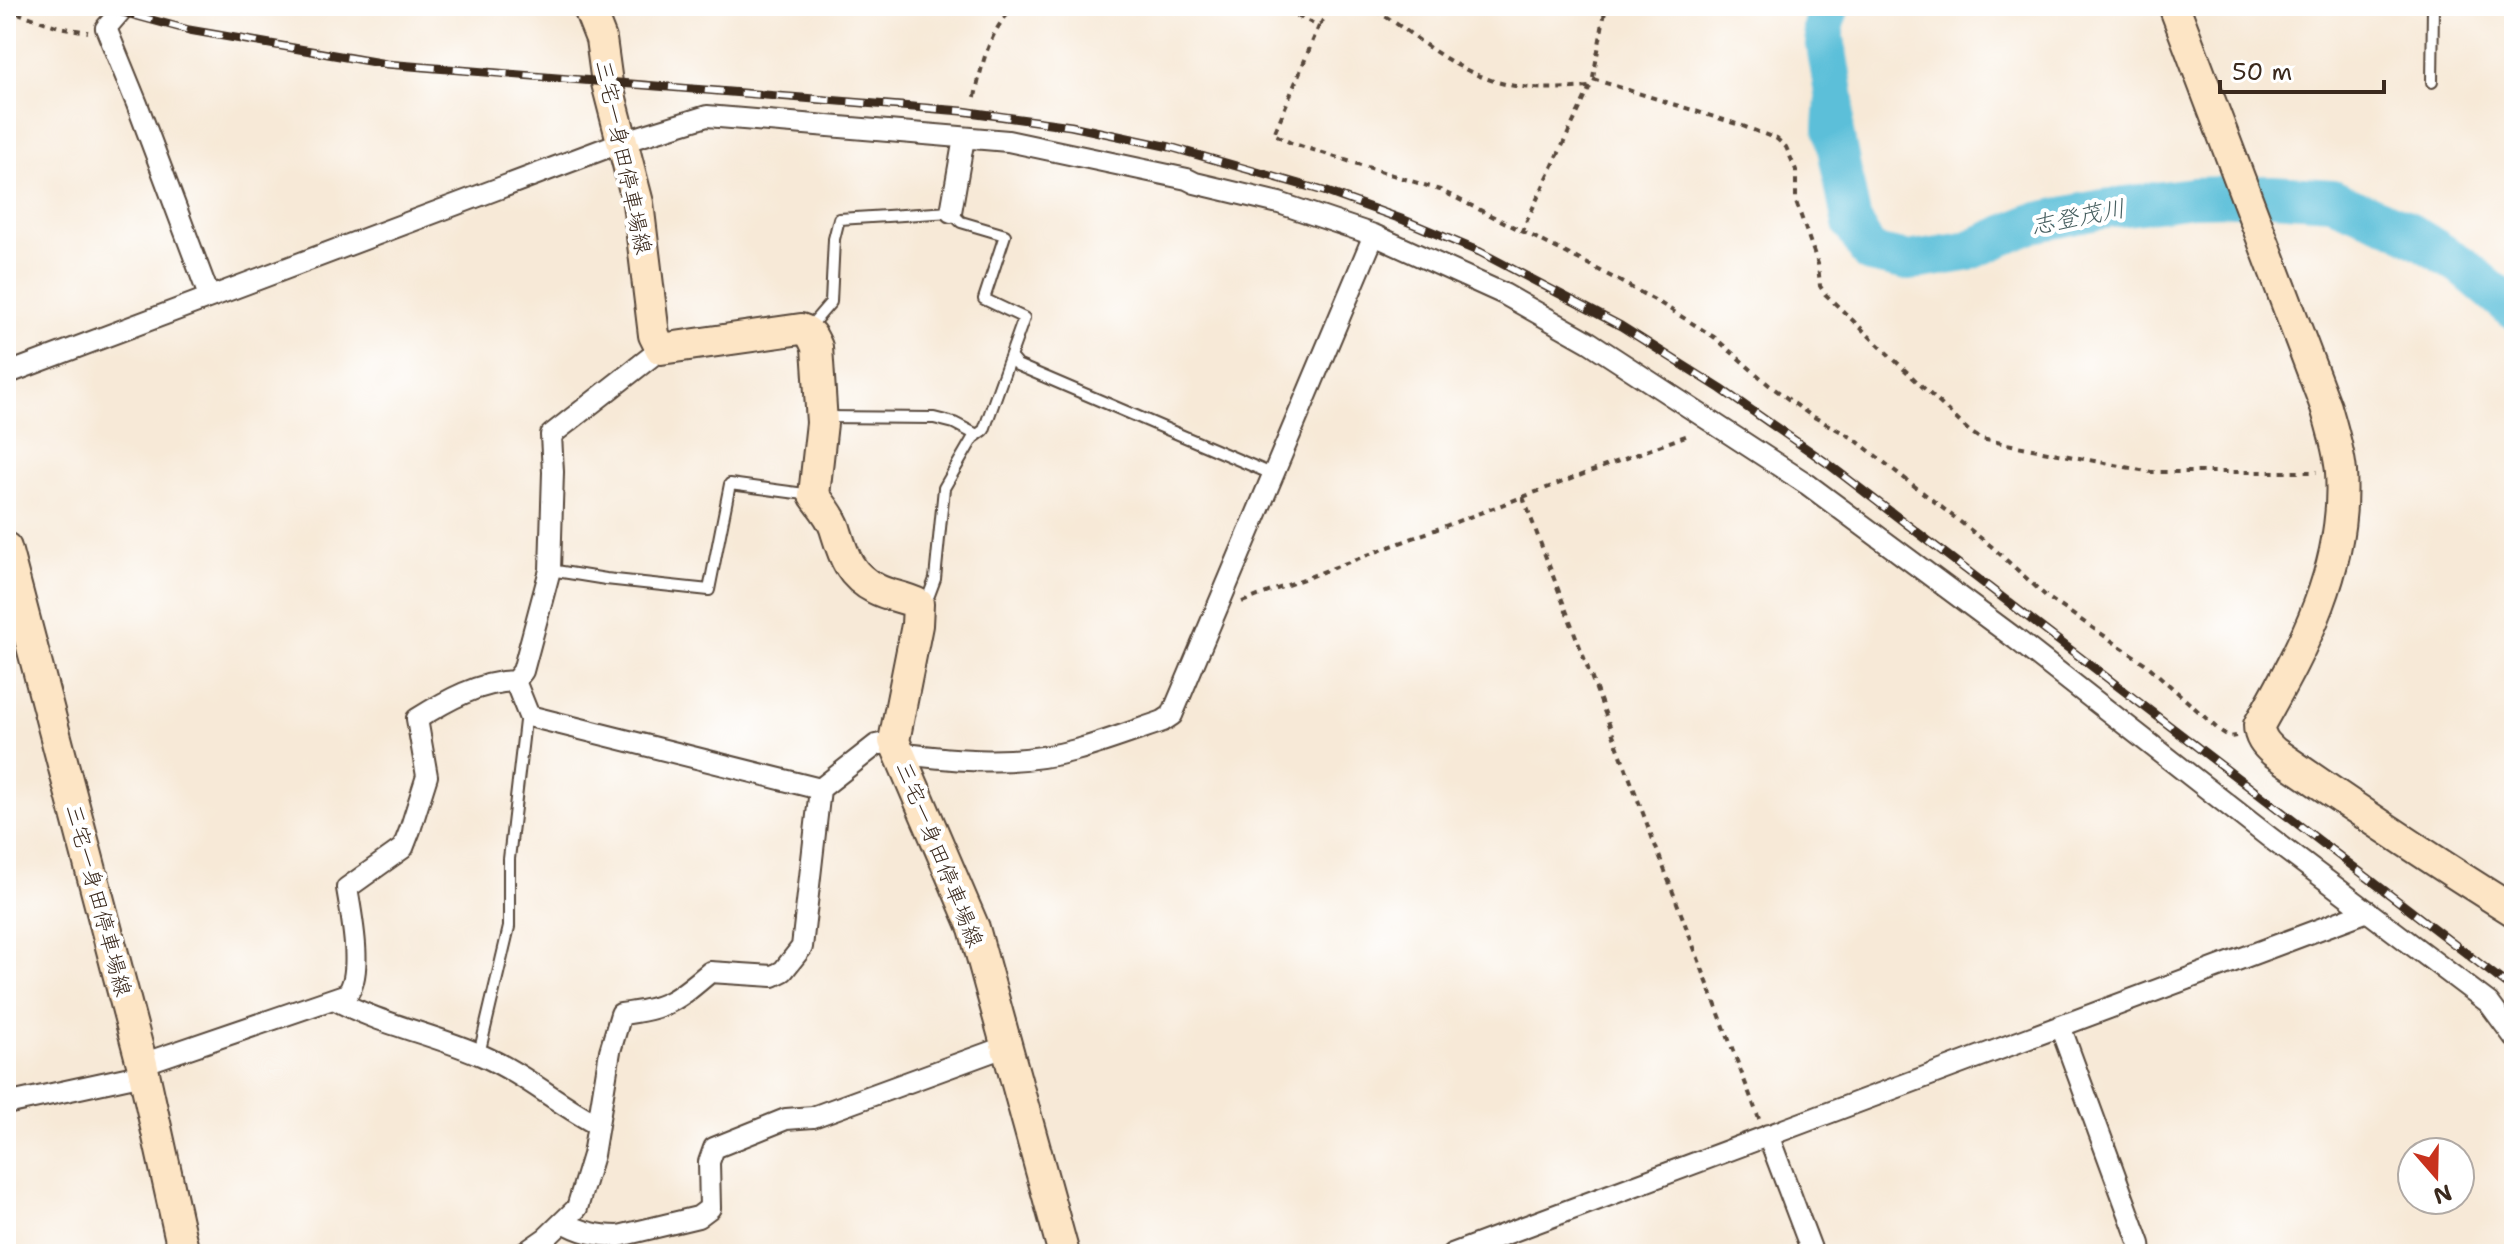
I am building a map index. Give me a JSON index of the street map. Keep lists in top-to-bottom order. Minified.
{"streets":{"main road":["三宅一身田停車場線"]},"water":["志登茂川"],"scale_bar":"50 m","north":"bottom"}
